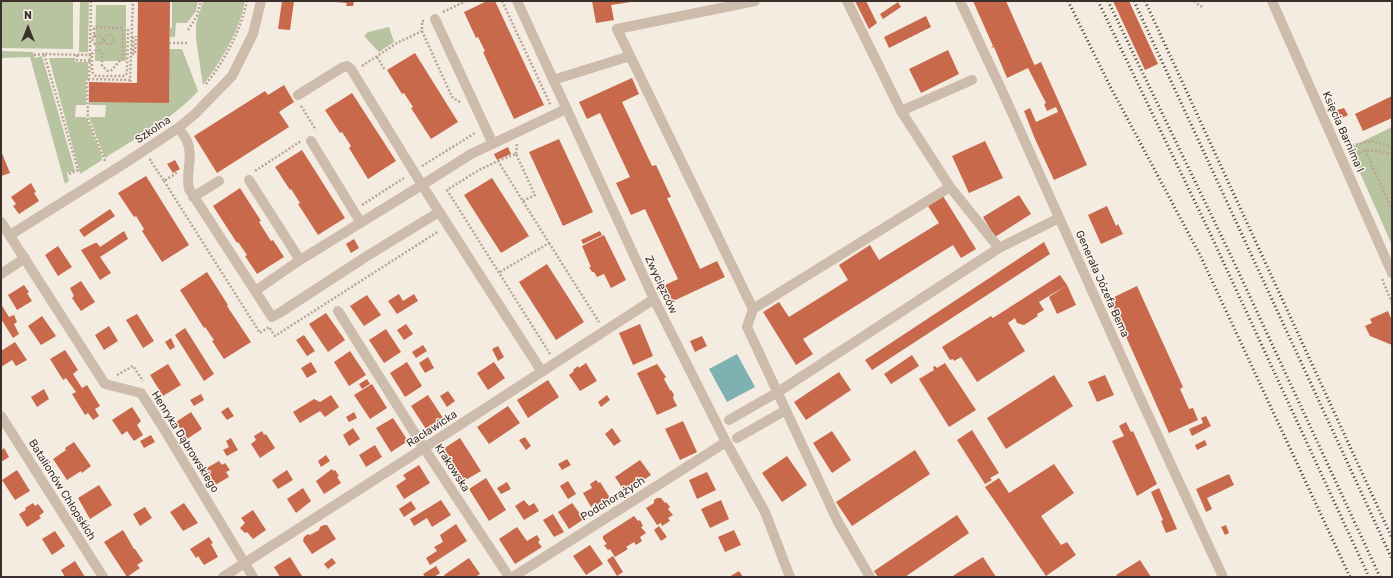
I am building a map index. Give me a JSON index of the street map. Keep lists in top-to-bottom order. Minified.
{"streets":{"street":["Szkolna","Księcia Barnima I","Generała Józefa Bema","Zwycięzców","Racławicka","Henryka Dąbrowskiego","Krakowska","Batalionów Chłopskich","Podchorążych"]},"crossings":[["Szkolna","Henryka Dąbrowskiego"],["Zwycięzców","Racławicka"],["Zwycięzców","Podchorążych"],["Racławicka","Henryka Dąbrowskiego"],["Racławicka","Krakowska"]],"north":"top"}
